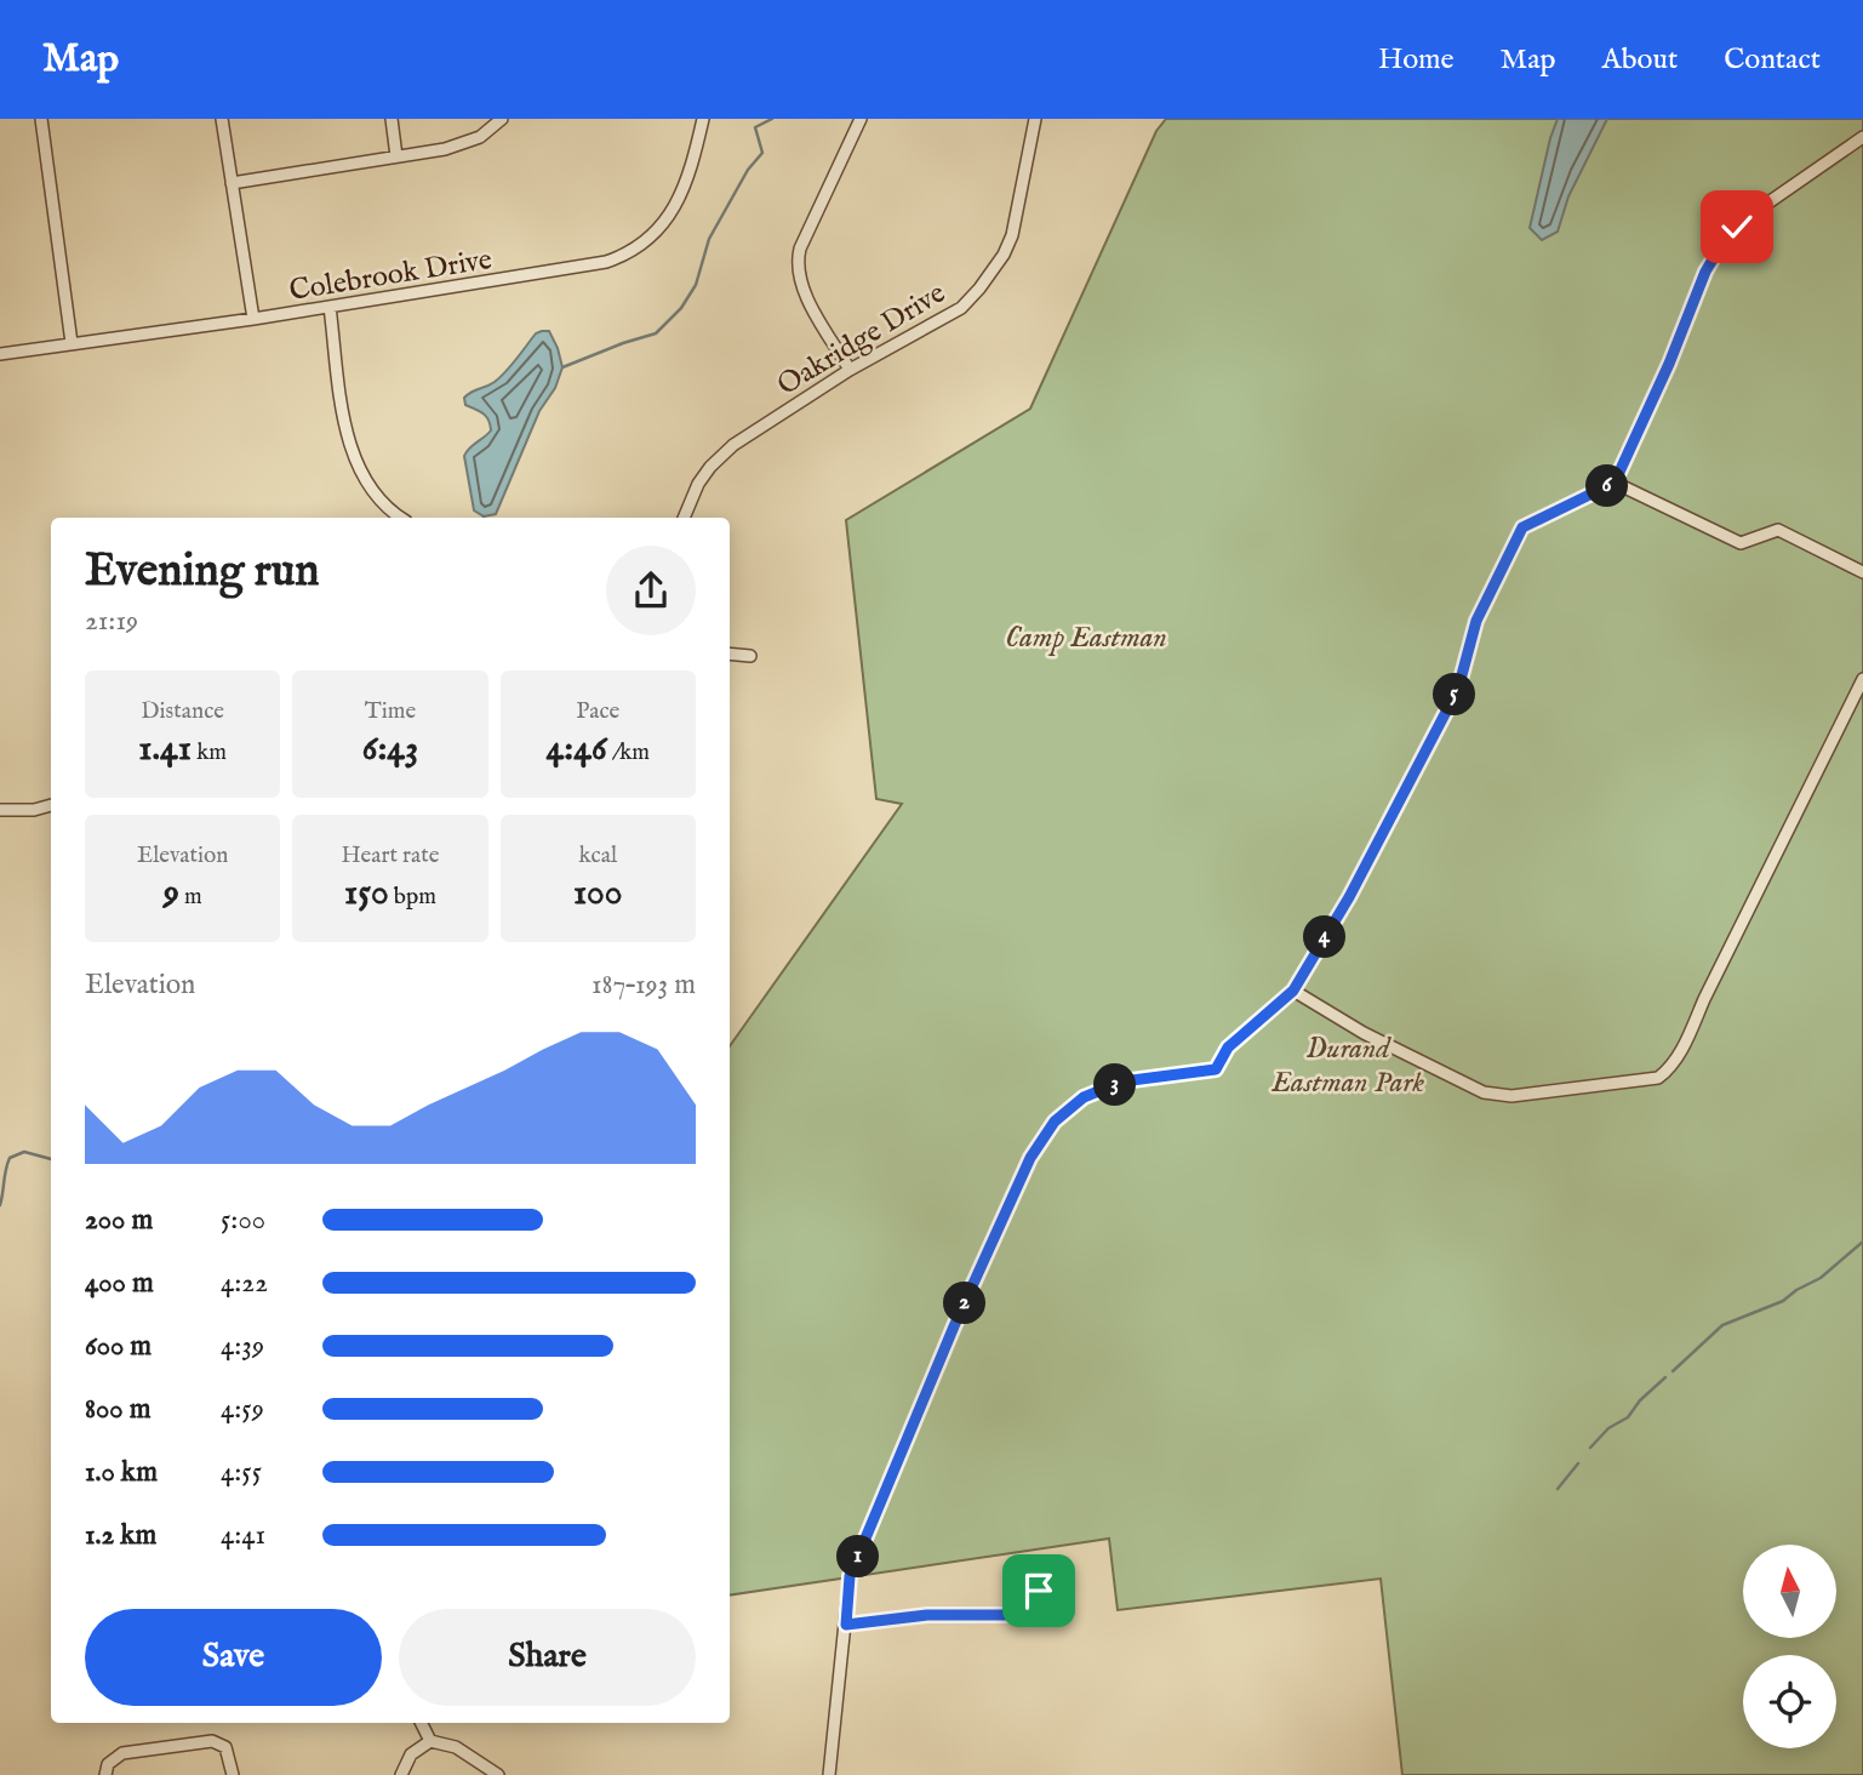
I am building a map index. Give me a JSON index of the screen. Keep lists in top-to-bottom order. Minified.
{"streets":{"street":["Colebrook Drive","Oakridge Drive"]},"parks":["Camp Eastman","Durand Eastman Park"],"north":"top","page":{"header":"Map","nav":["Home","Map","About","Contact"],"pins":["6","5","4","3","2","1"],"heading":["Evening run","21:19"],"stats":[["Distance","1.41 km"],["Time","6:43"],["Pace","4:46 /km"],["Elevation","9 m"],["Heart rate","150 bpm"],["kcal","100"]],"chart":["Elevation","187–193 m"],"list":[{"name":"200 m","note":"5:00"},{"name":"400 m","note":"4:22"},{"name":"600 m","note":"4:39"},{"name":"800 m","note":"4:59"},{"name":"1.0 km","note":"4:55"},{"name":"1.2 km","note":"4:41"}],"buttons":["Save","Share"]}}
